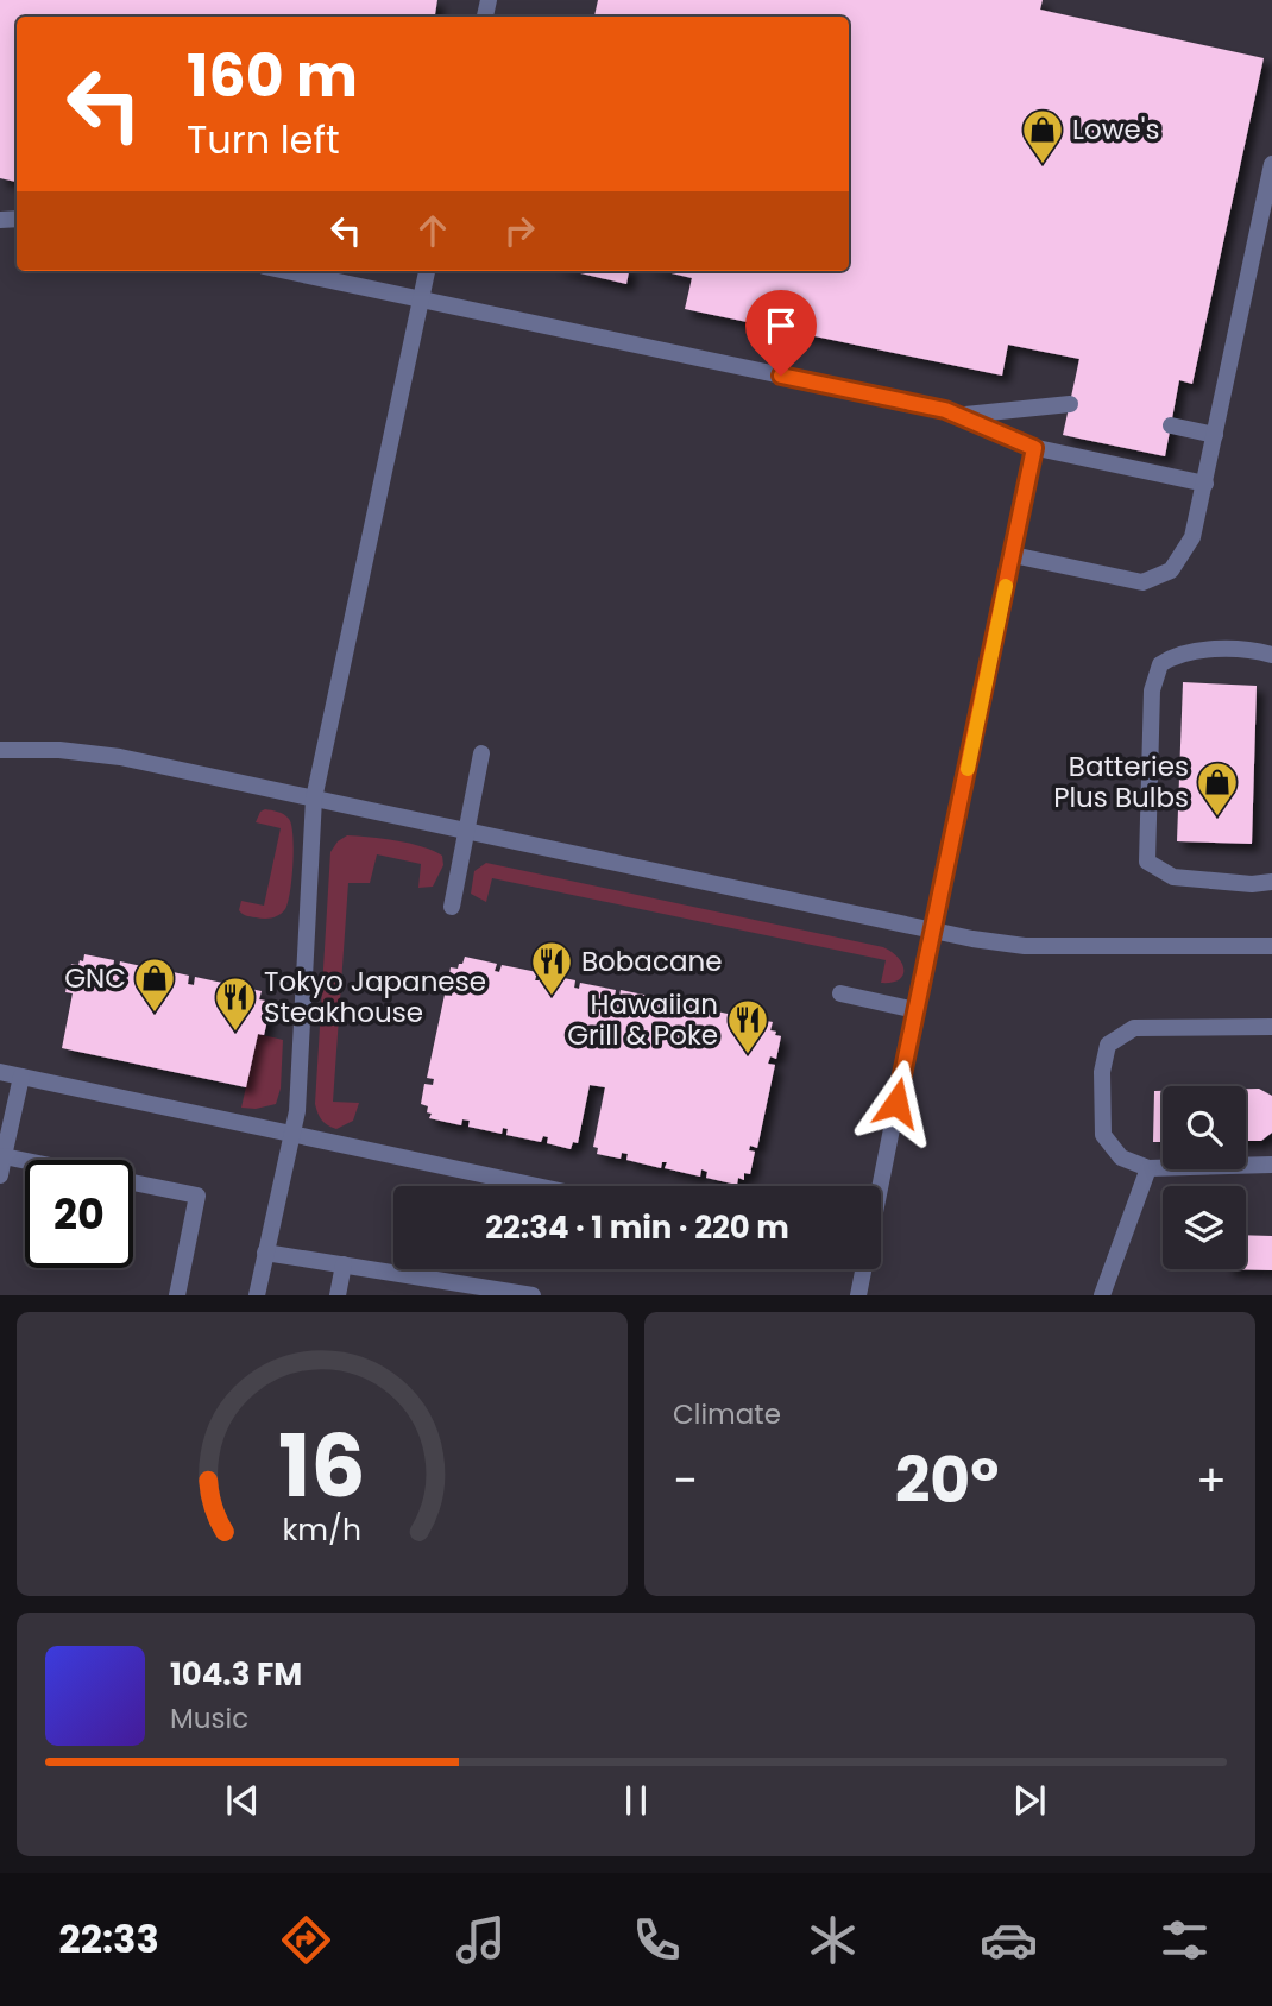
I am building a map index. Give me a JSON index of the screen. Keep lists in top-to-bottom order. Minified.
{"places":{"shop":["Lowe's","Batteries Plus Bulbs","GNC"],"restaurant":["Bobacane","Tokyo Japanese Steakhouse","Hawaiian Grill & Poke"]},"page":{"turn":["160 m","Turn left"],"limit":"20","trip":"22:34 · 1 min · 220 m","tile":"Climate","heat":["−","20°","+"],"song":["104.3 FM","Music"],"tabs":"22:33","gauge":["16","km/h"]}}
